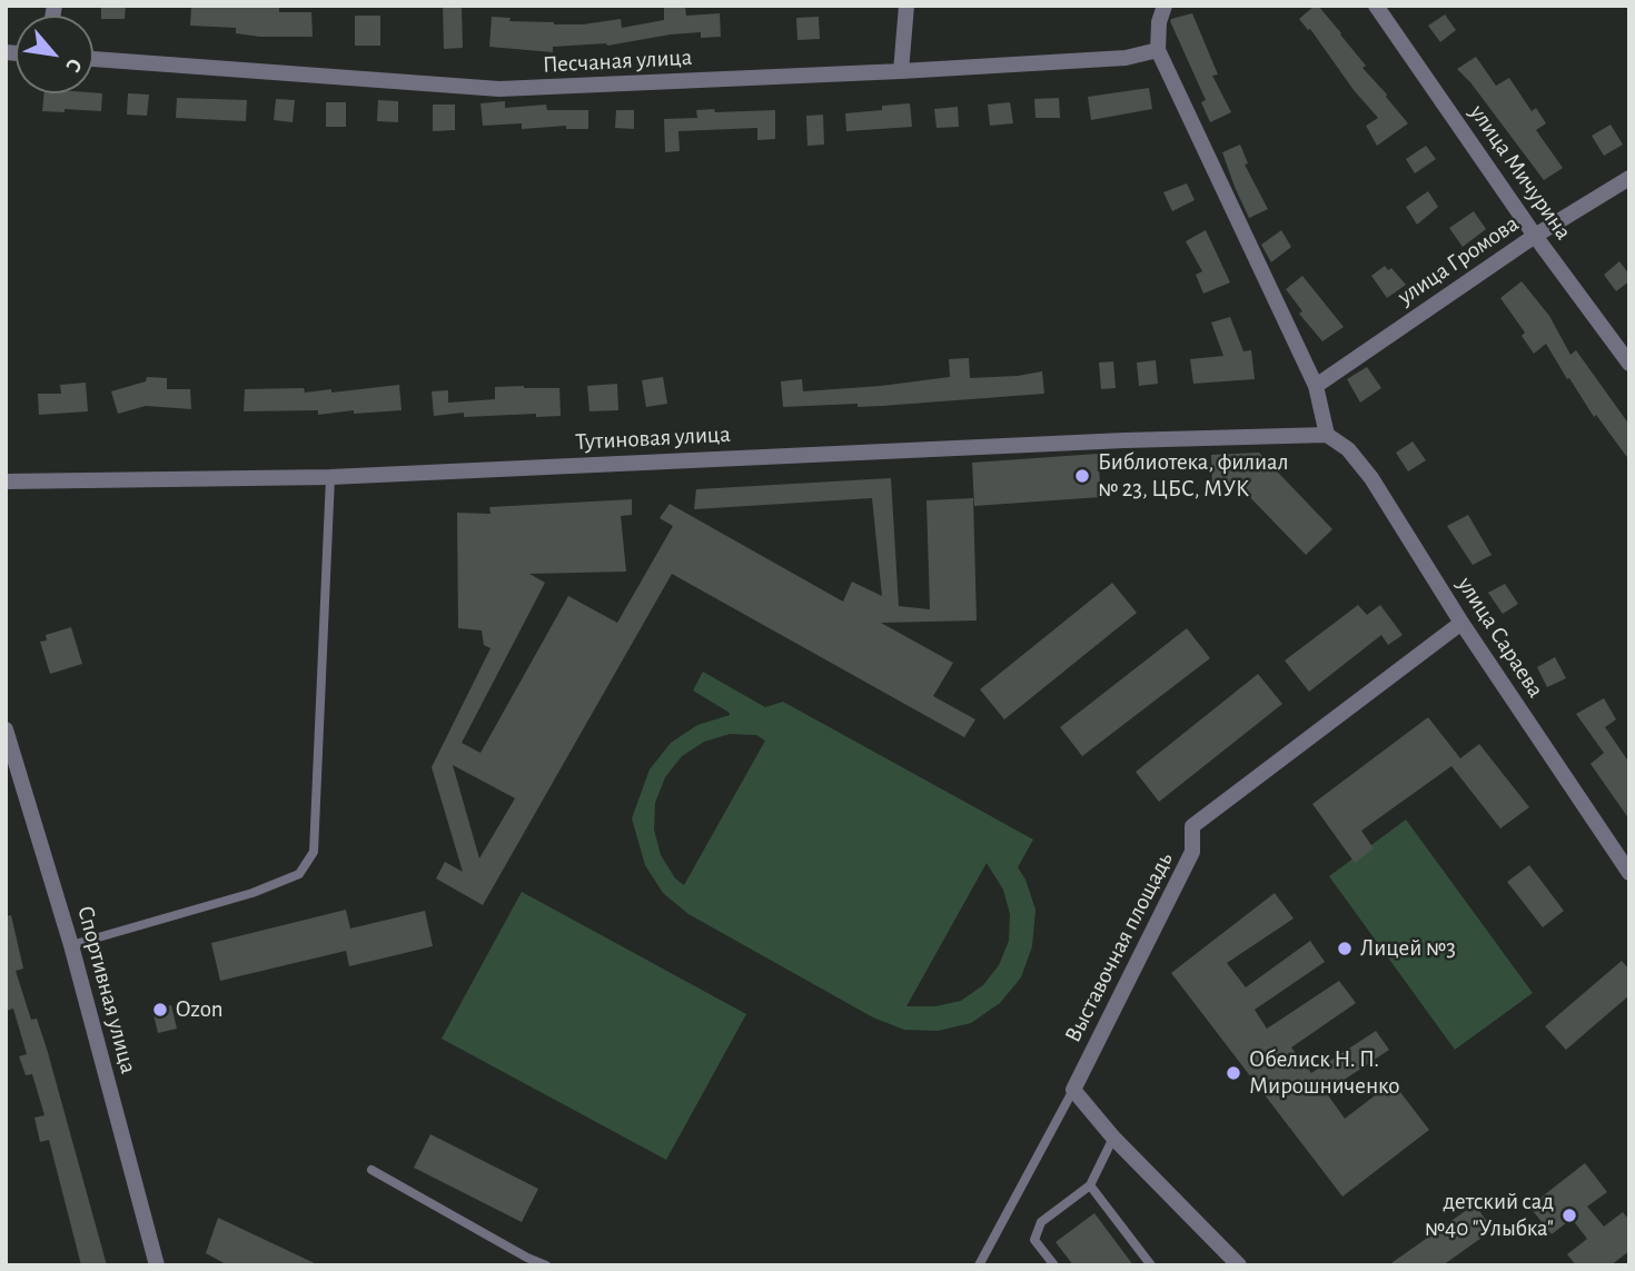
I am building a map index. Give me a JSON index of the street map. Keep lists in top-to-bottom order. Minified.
{"streets":{"street":["Песчаная улица","улица Мичурина","улица Громова","Тутиновая улица","улица Сараева","Выставочная площадь","Спортивная улица"]},"crossings":[["улица Мичурина","улица Громова"],["Тутиновая улица","улица Сараева"],["улица Сараева","Выставочная площадь"]],"places":["Библиотека, филиал № 23, ЦБС, МУК","Лицей №3","Ozon","Обелиск Н. П. Мирошниченко","детский сад №40 \"Улыбка\""],"north":"bottom right"}
